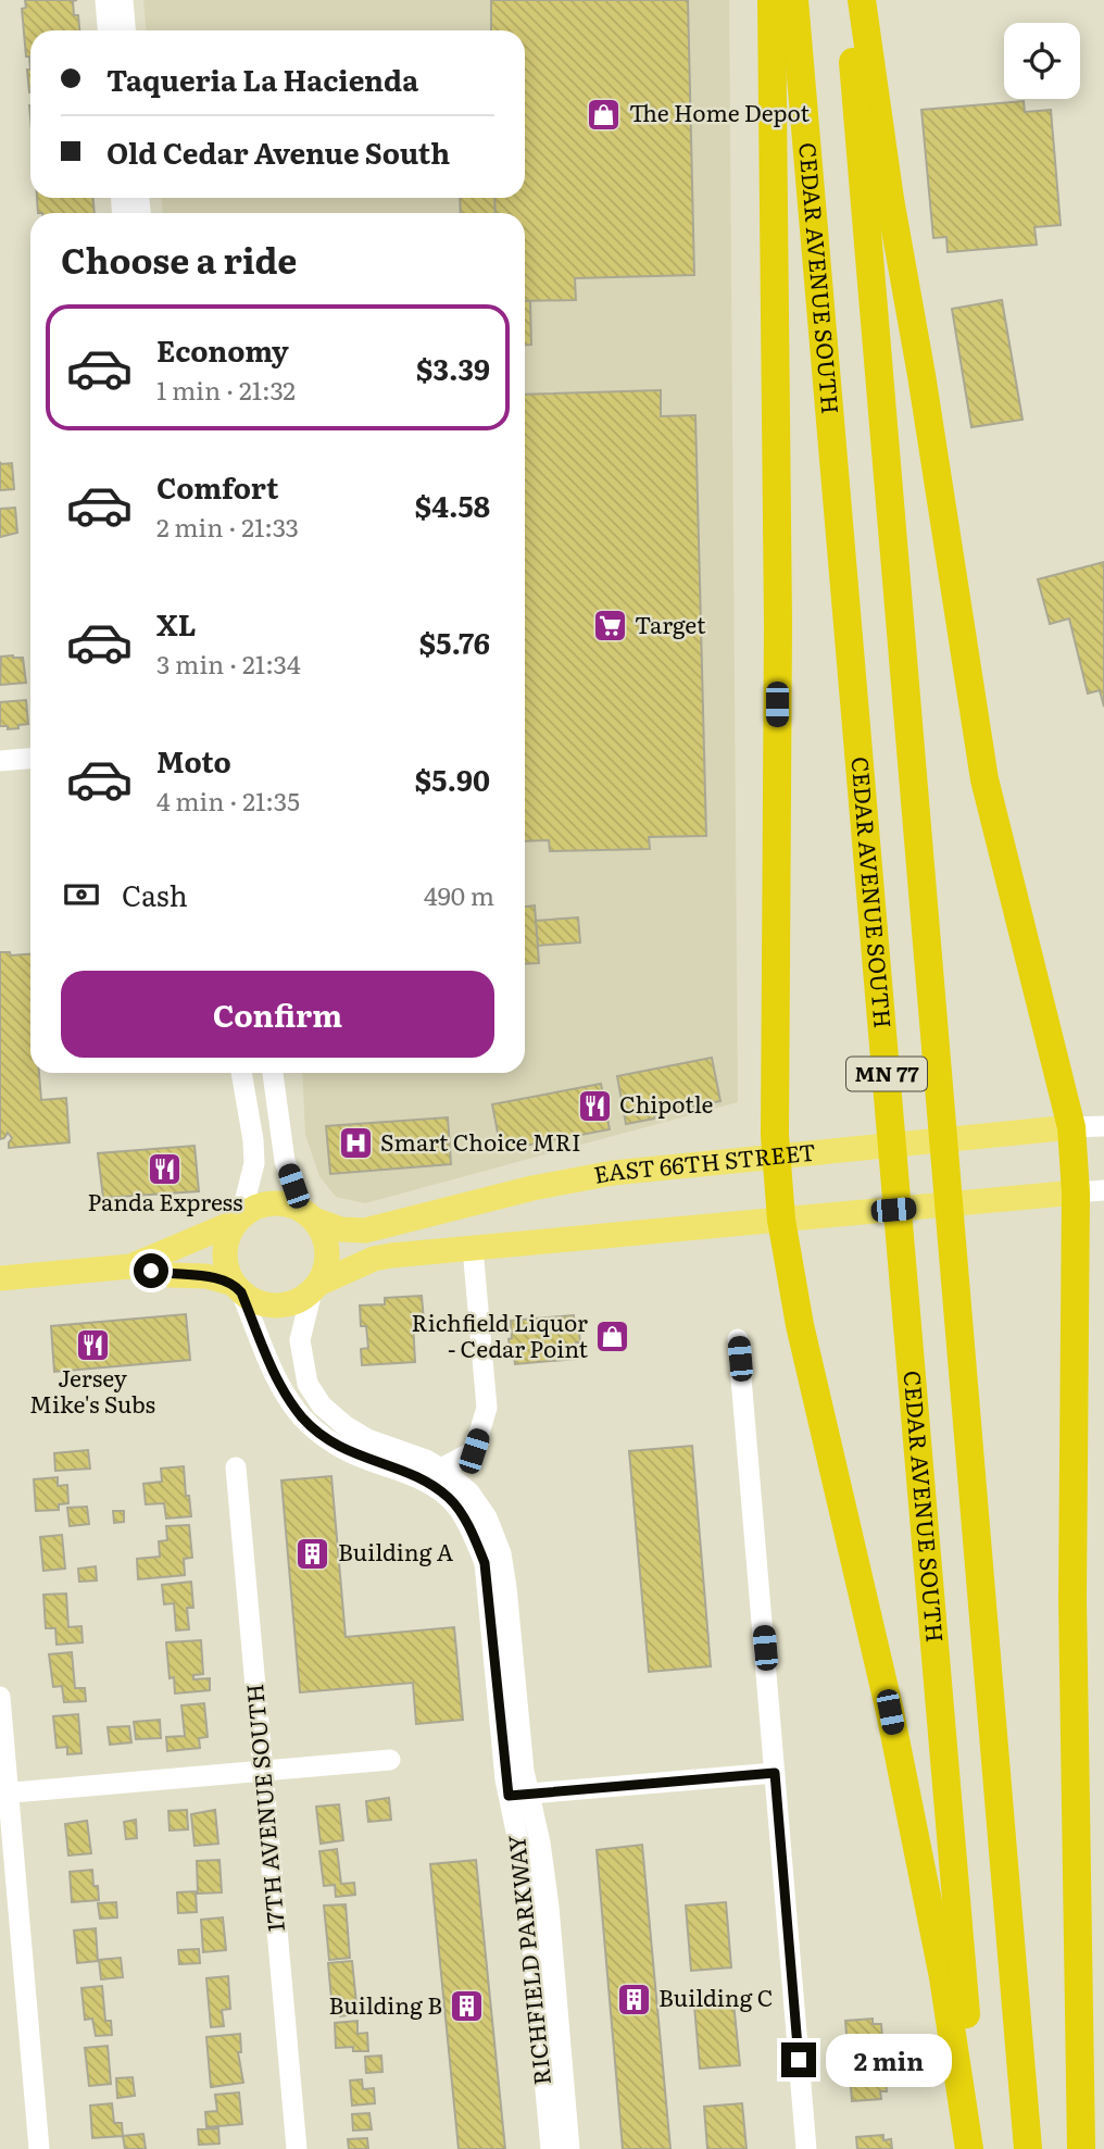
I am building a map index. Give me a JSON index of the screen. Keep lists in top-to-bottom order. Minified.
{"streets":{"highway":["CEDAR AVENUE SOUTH","MN 77"],"main road":["EAST 66TH STREET"],"street":["17TH AVENUE SOUTH","RICHFIELD PARKWAY"]},"crossings":[["EAST 66TH STREET","RICHFIELD PARKWAY"]],"places":{"shop":["The Home Depot","Richfield Liquor - Cedar Point"],"supermarket":["Target"],"restaurant":["Chipotle","Panda Express","Jersey Mike's Subs"],"hospital":["Smart Choice MRI"],"building":["Building A","Building C","Building B"]},"page":{"banner":["Taqueria La Hacienda","Old Cedar Avenue South"],"heading":"Choose a ride","list":[{"name":"Economy","note":"1 min · 21:32","value":"$3.39"},{"name":"Comfort","note":"2 min · 21:33","value":"$4.58"},{"name":"XL","note":"3 min · 21:34","value":"$5.76"},{"name":"Moto","note":"4 min · 21:35","value":"$5.90"}],"pay":["Cash","490 m"],"buttons":"Confirm","bubble":"2 min"}}
